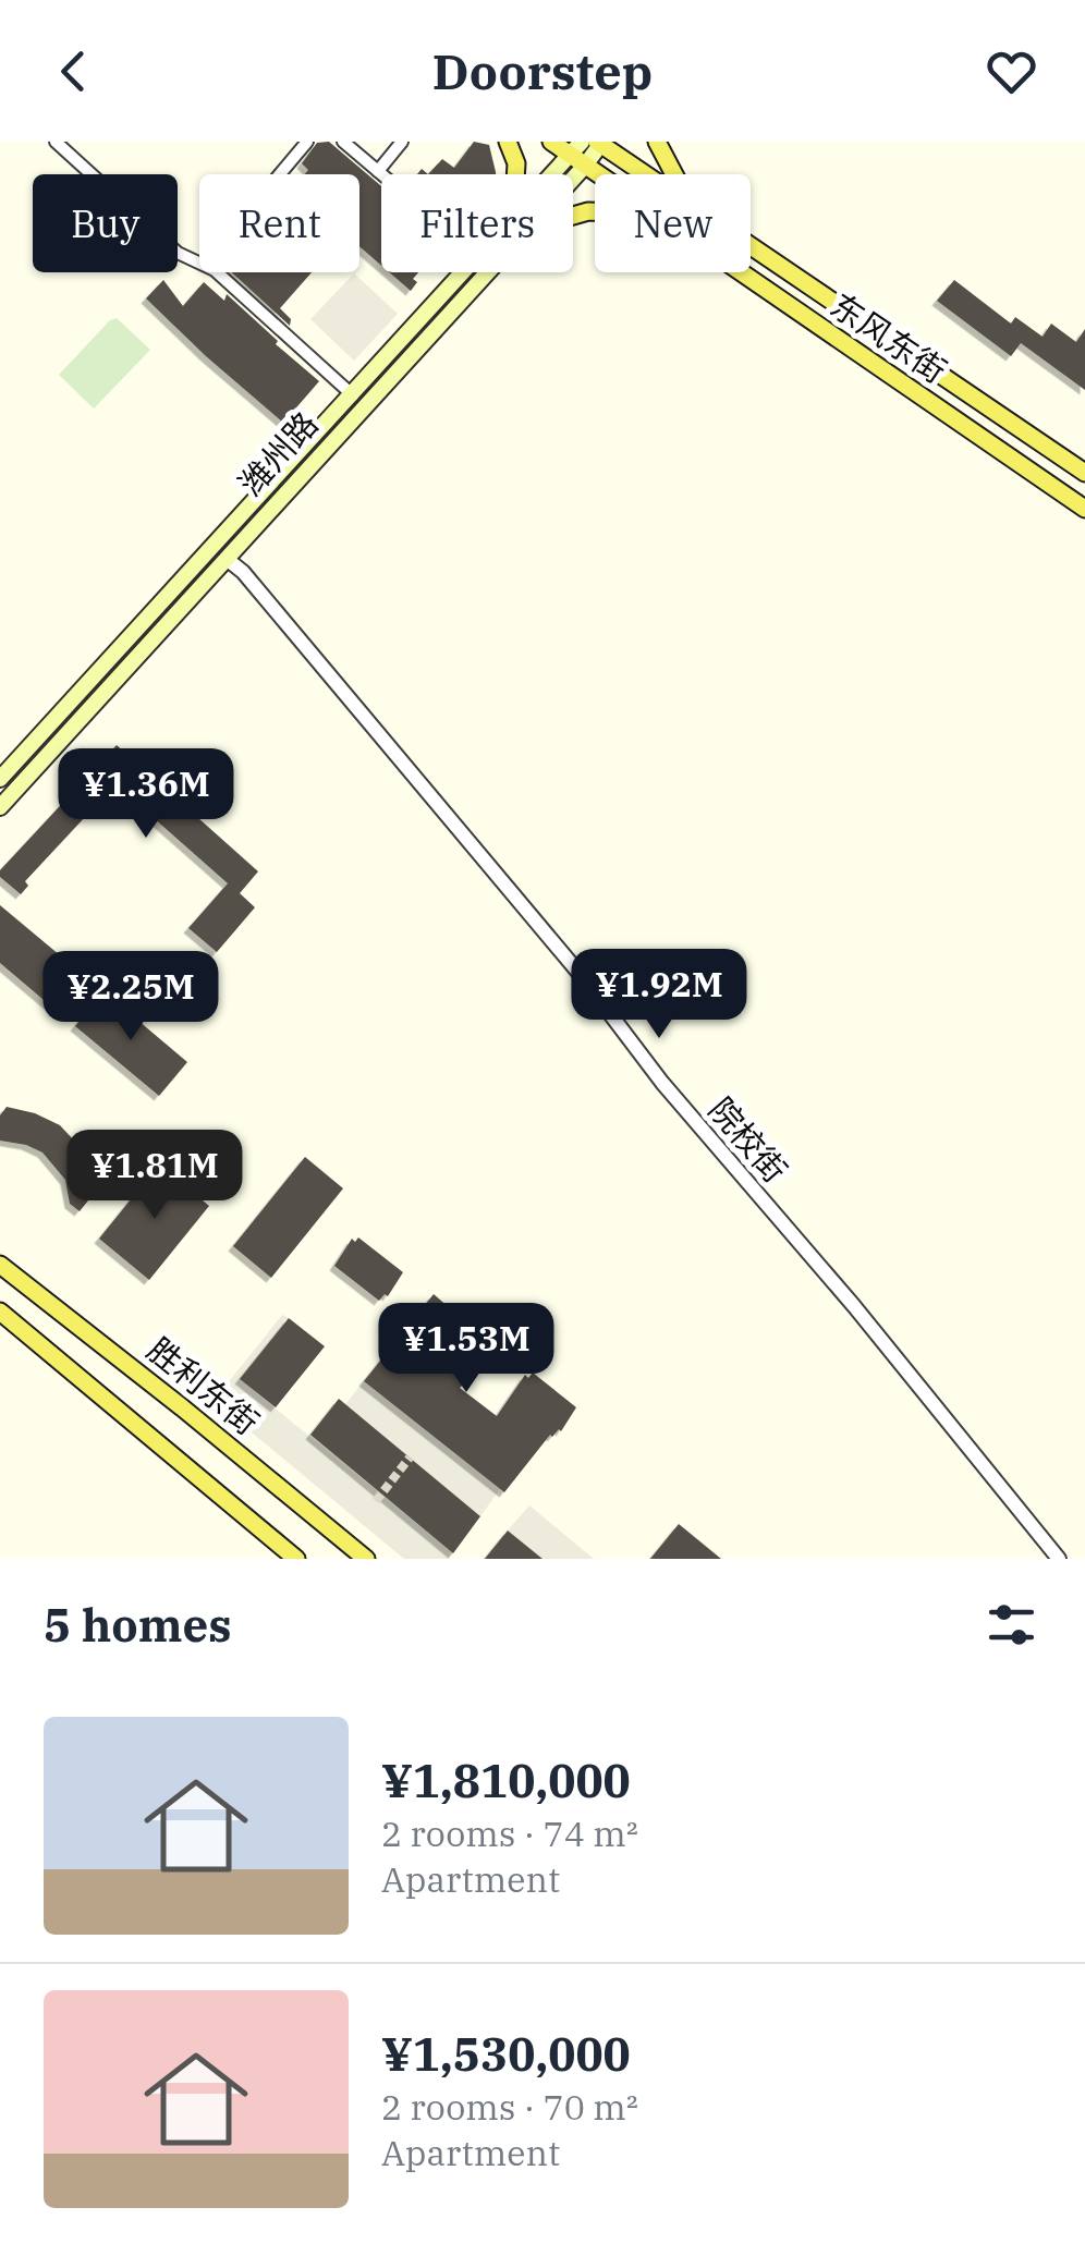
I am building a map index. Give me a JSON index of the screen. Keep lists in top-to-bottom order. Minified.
{"streets":{"main road":["东风东街","潍州路","胜利东街"],"street":["院校街"]},"crossings":[["东风东街","潍州路"],["潍州路","院校街"]],"page":{"header":"Doorstep","chip":["Buy","Rent","Filters","New"],"price":["¥1.36M","¥1.92M","¥2.25M","¥1.81M","¥1.53M"],"heading":"5 homes","list":[{"name":"¥1,810,000","note":"2 rooms · 74 m² · Apartment"},{"name":"¥1,530,000","note":"2 rooms · 70 m² · Apartment"}]}}
